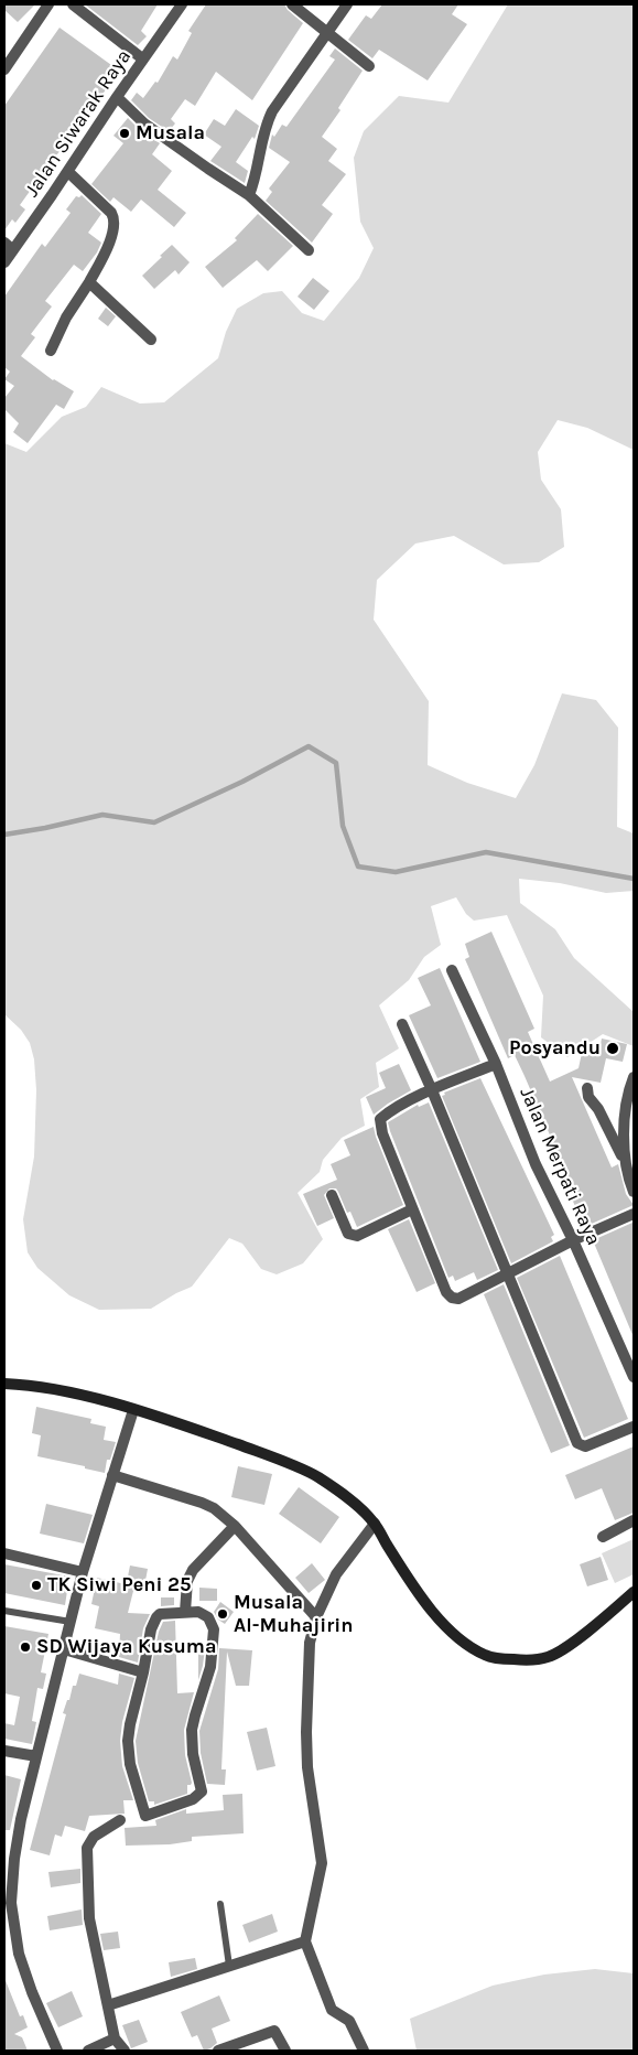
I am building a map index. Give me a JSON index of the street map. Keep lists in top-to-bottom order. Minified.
{"streets":{"street":["Jalan Siwarak Raya","Jalan Merpati Raya"]},"places":["Musala","Posyandu","TK Siwi Peni 25","Musala Al-Muhajirin","SD Wijaya Kusuma"]}
